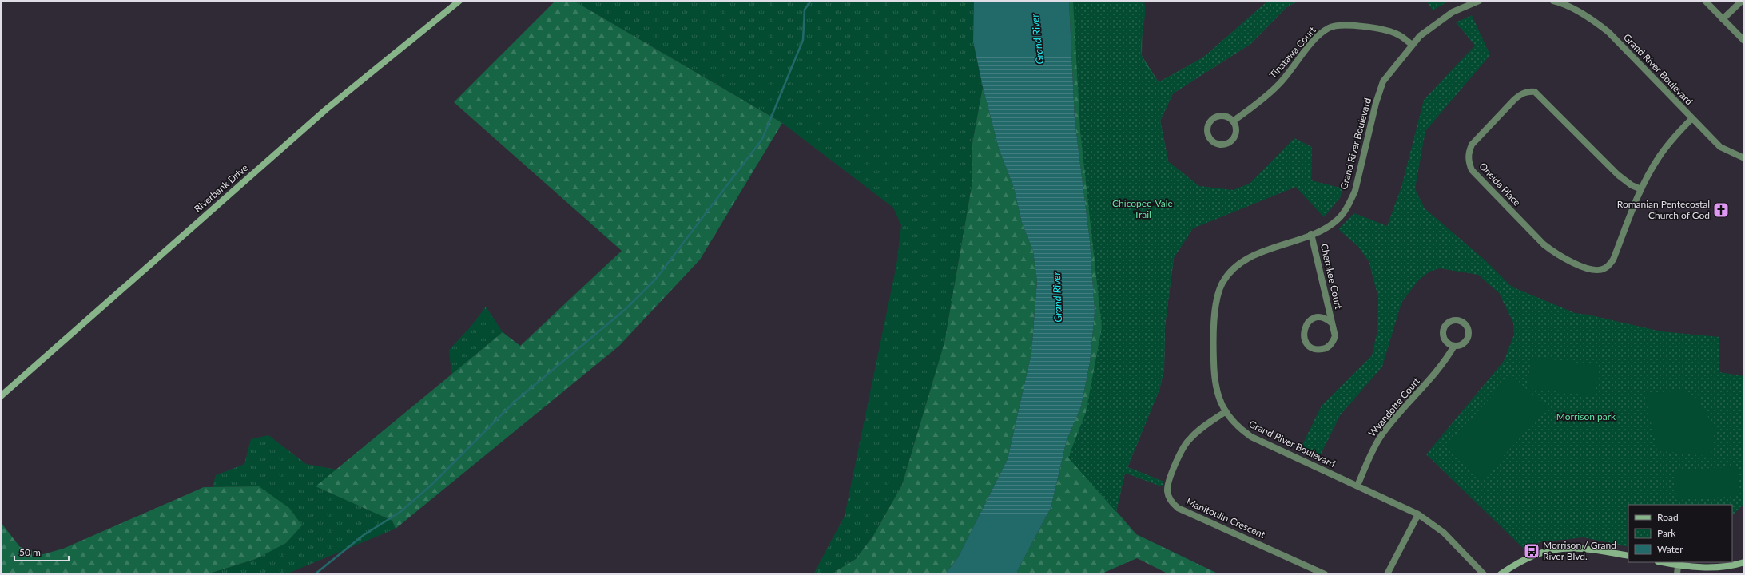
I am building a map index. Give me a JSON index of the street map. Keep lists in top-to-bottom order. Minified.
{"streets":{"street":["Tinatawa Court","Grand River Boulevard","Oneida Place","Riverbank Drive","Cherokee Court","Wyandotte Court","Manitoulin Crescent"]},"crossings":[["Tinatawa Court","Grand River Boulevard"],["Grand River Boulevard","Oneida Place"],["Grand River Boulevard","Cherokee Court"],["Grand River Boulevard","Wyandotte Court"],["Grand River Boulevard","Manitoulin Crescent"]],"water":["Grand River"],"parks":["Chicopee-Vale Trail","Morrison park"],"places":{"church":["Romanian Pentecostal Church of God"],"bus stop":["Morrison / Grand River Blvd."]},"legend":["Road","Park","Water"],"scale_bar":"50 m"}
